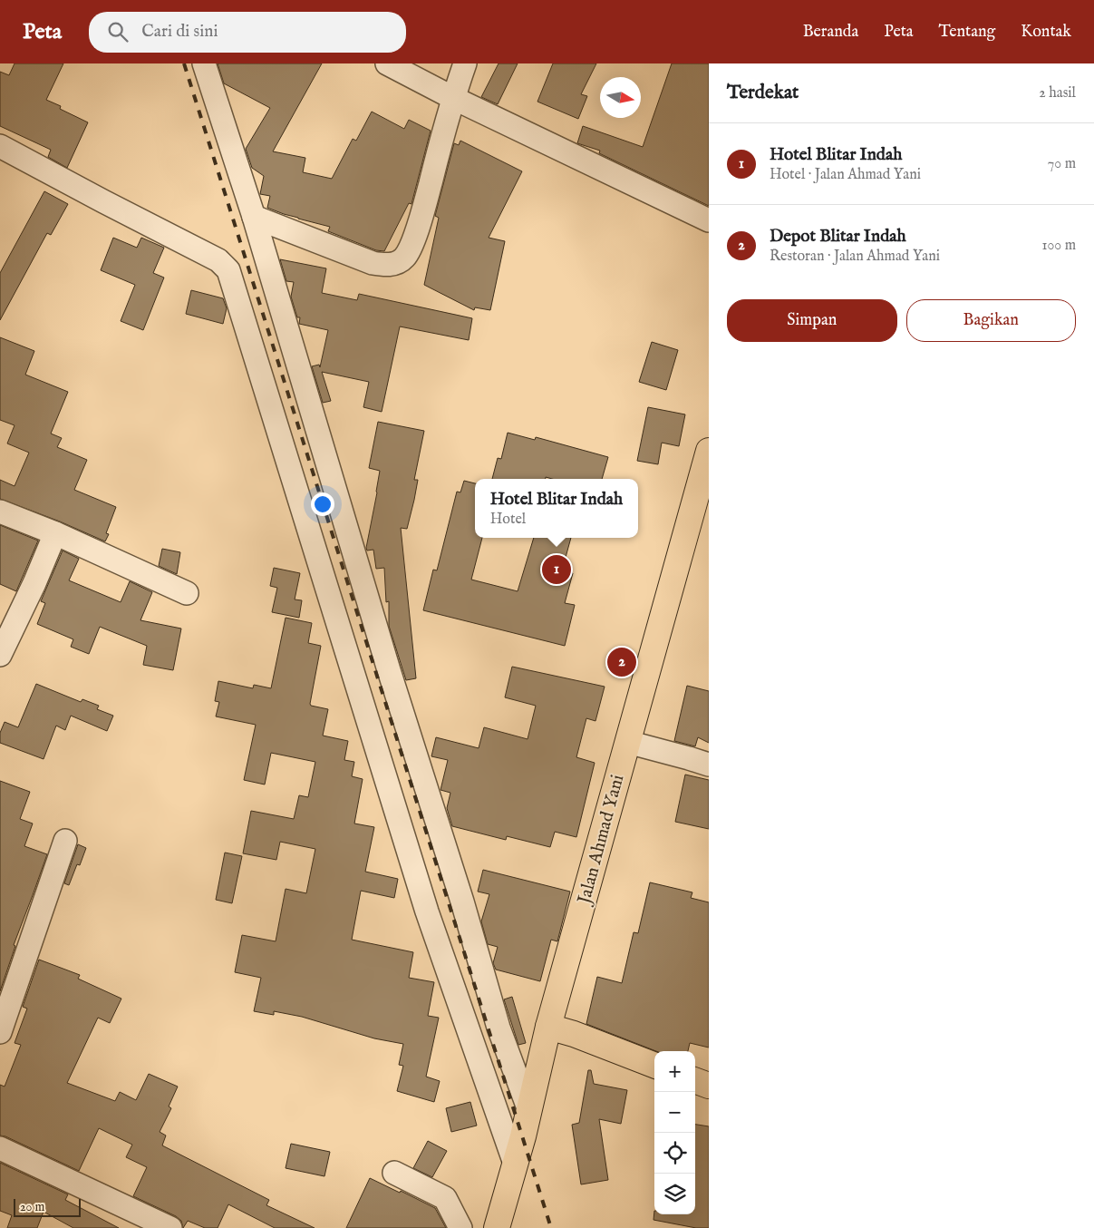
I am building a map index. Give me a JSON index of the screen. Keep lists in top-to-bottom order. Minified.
{"streets":{"main road":["Jalan Ahmad Yani"]},"scale_bar":"20 m","north":"right","page":{"header":"Peta","search":"Cari di sini","nav":["Beranda","Peta","Tentang","Kontak"],"heading":["Terdekat","2 hasil"],"list":[{"mark":"1","name":"Hotel Blitar Indah","note":"Hotel · Jalan Ahmad Yani","value":"70 m"},{"mark":"2","name":"Depot Blitar Indah","note":"Restoran · Jalan Ahmad Yani","value":"100 m"}],"buttons":["Simpan","Bagikan"],"popup":["Hotel Blitar Indah","Hotel"],"pins":["1","2"],"map_buttons":["+","−"],"scale":"20 m"}}
